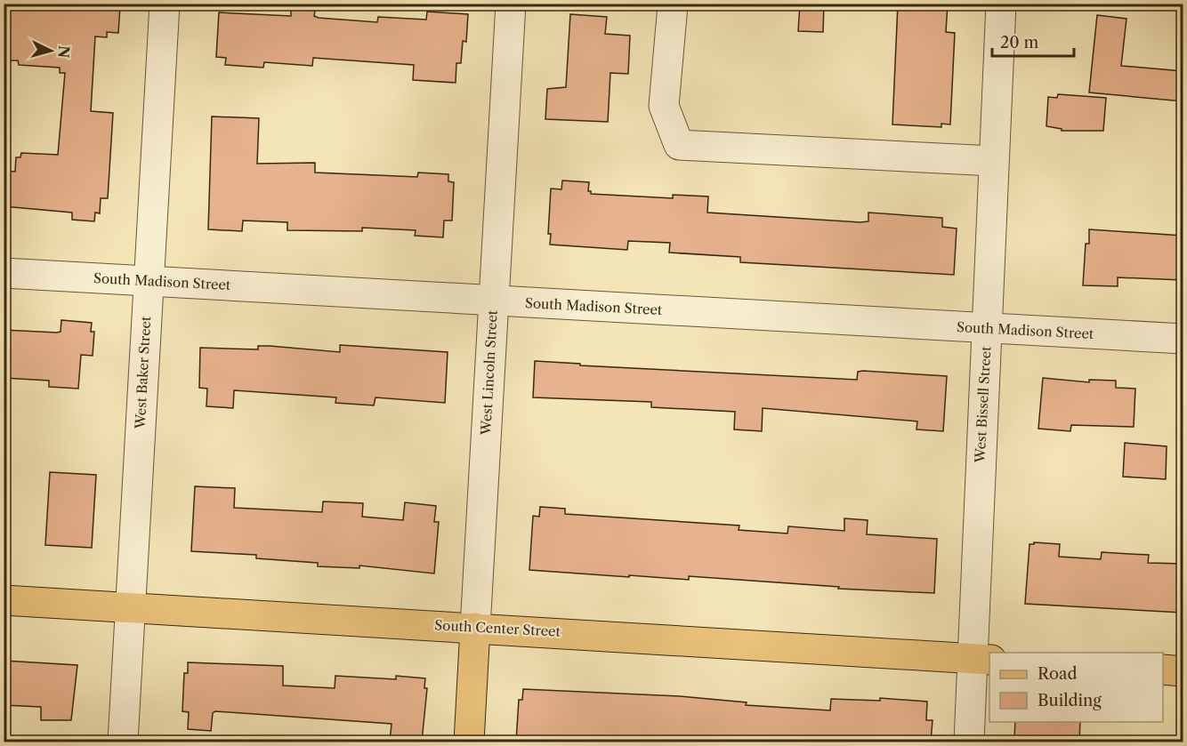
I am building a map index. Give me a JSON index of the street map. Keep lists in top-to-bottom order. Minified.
{"streets":{"main road":["West Lincoln Street","South Center Street"],"street":["South Madison Street","West Baker Street","West Bissell Street"]},"crossings":[["South Madison Street","West Baker Street"],["South Madison Street","West Lincoln Street"],["South Madison Street","West Bissell Street"],["West Baker Street","South Center Street"],["West Lincoln Street","South Center Street"],["West Bissell Street","South Center Street"]],"legend":["Road","Building"],"scale_bar":"20 m","north":"right"}
